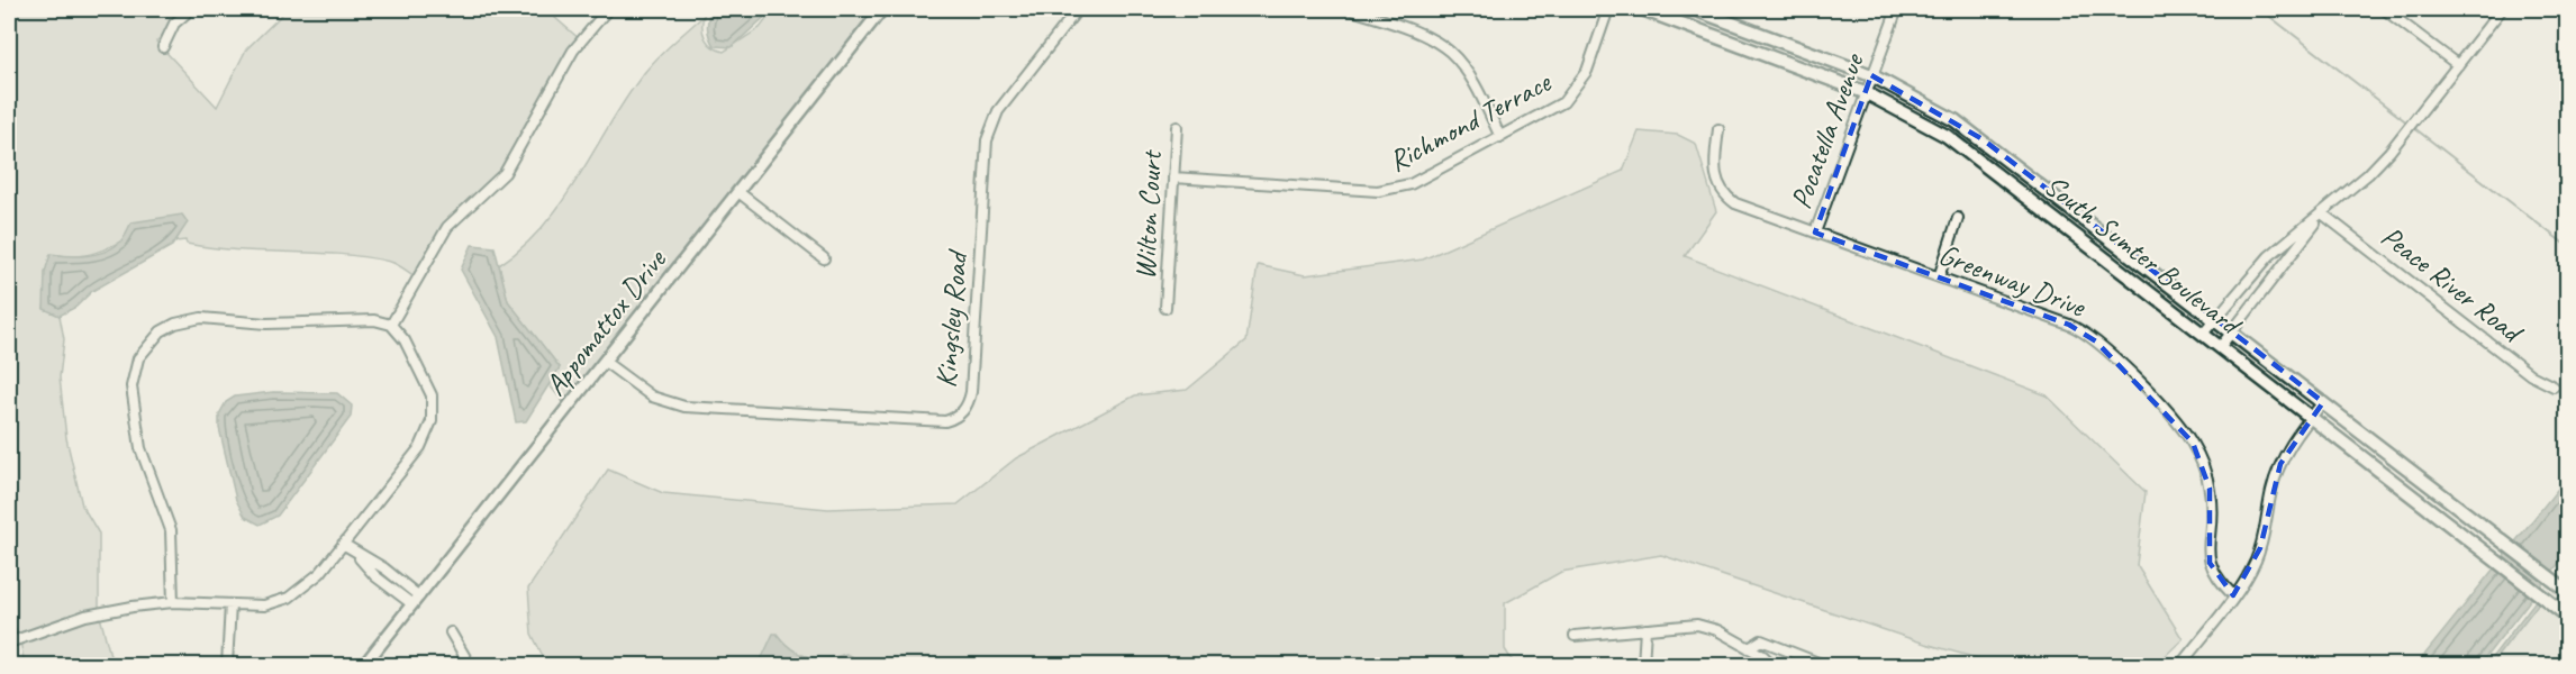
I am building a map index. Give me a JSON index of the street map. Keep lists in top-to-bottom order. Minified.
{"streets":{"main road":["South Sumter Boulevard"],"street":["Richmond Terrace","Pocatella Avenue","Wilton Court","Greenway Drive","Peace River Road","Kingsley Road","Appomattox Drive"]},"crossings":[["Richmond Terrace","Wilton Court"],["Pocatella Avenue","South Sumter Boulevard"],["Pocatella Avenue","Greenway Drive"],["Kingsley Road","Appomattox Drive"]]}
